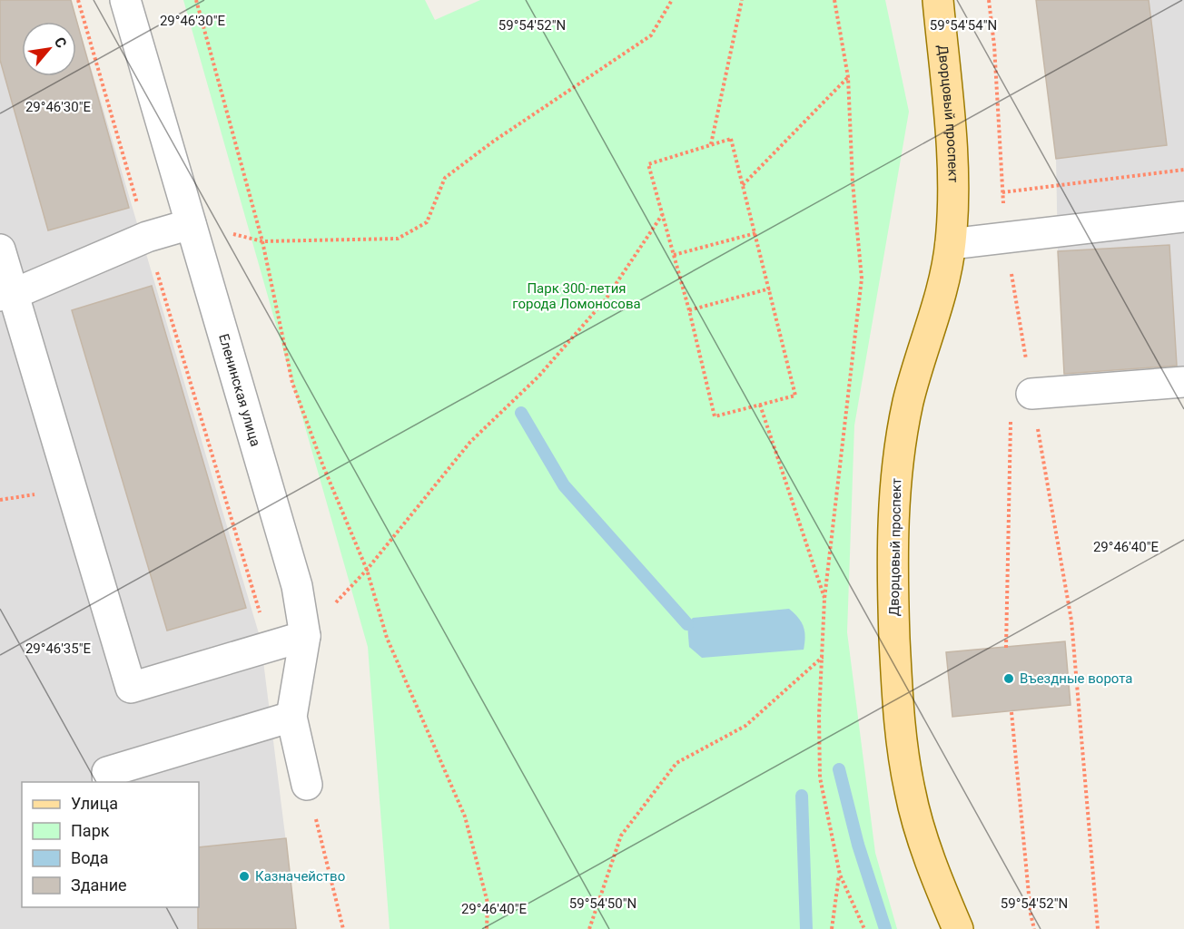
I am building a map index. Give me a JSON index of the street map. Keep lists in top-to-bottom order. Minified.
{"streets":{"main road":["Дворцовый проспект"],"street":["Еленинская улица"]},"parks":["Парк 300-летия города Ломоносова"],"places":["Въездные ворота","Казначейство"],"legend":["Улица","Парк","Вода","Здание"],"north":"top right","coordinates":["29°46'30\"E","59°54'52\"N","59°54'54\"N","29°46'40\"E","29°46'35\"E","59°54'50\"N"]}
